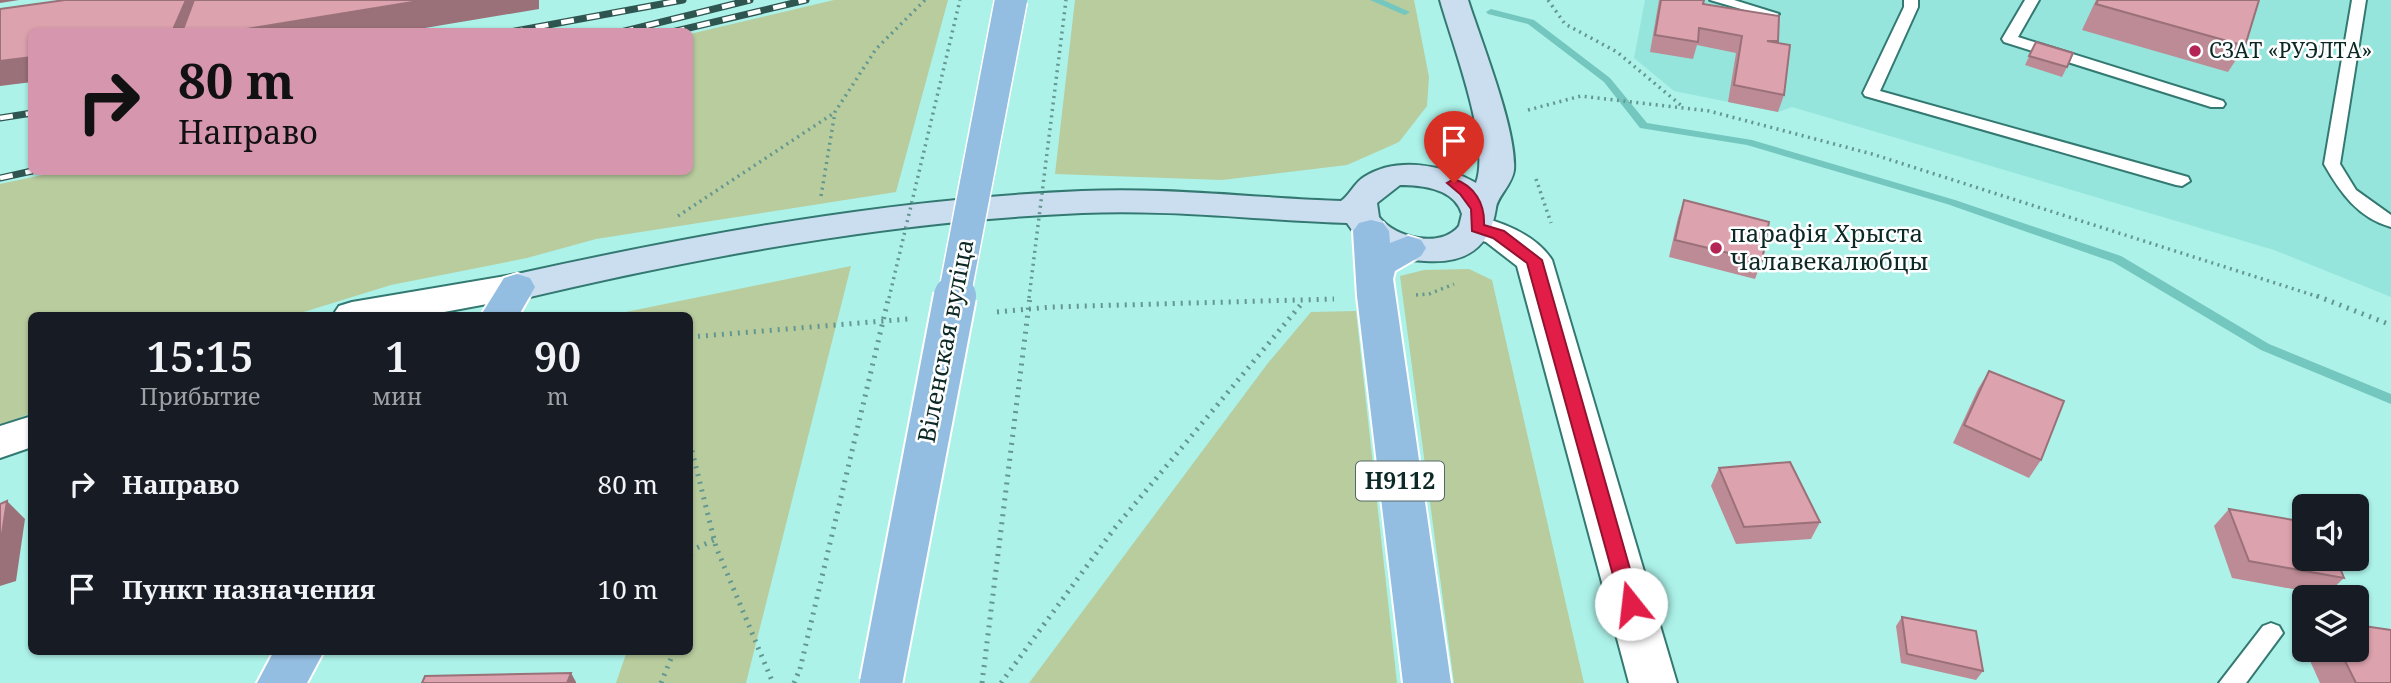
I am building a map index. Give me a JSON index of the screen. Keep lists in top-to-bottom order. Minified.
{"streets":{"main road":["Віленская вуліца","Н9112"]},"places":["СЗАТ «РУЭЛТА»","парафія Хрыста Чалавекалюбцы"],"page":{"turn":["80 m","Направо"],"eta":["15:15","Прибытие","1","мин","90","m"],"list":[{"name":"Направо","value":"80 m"},{"name":"Пункт назначения","value":"10 m"}]}}
